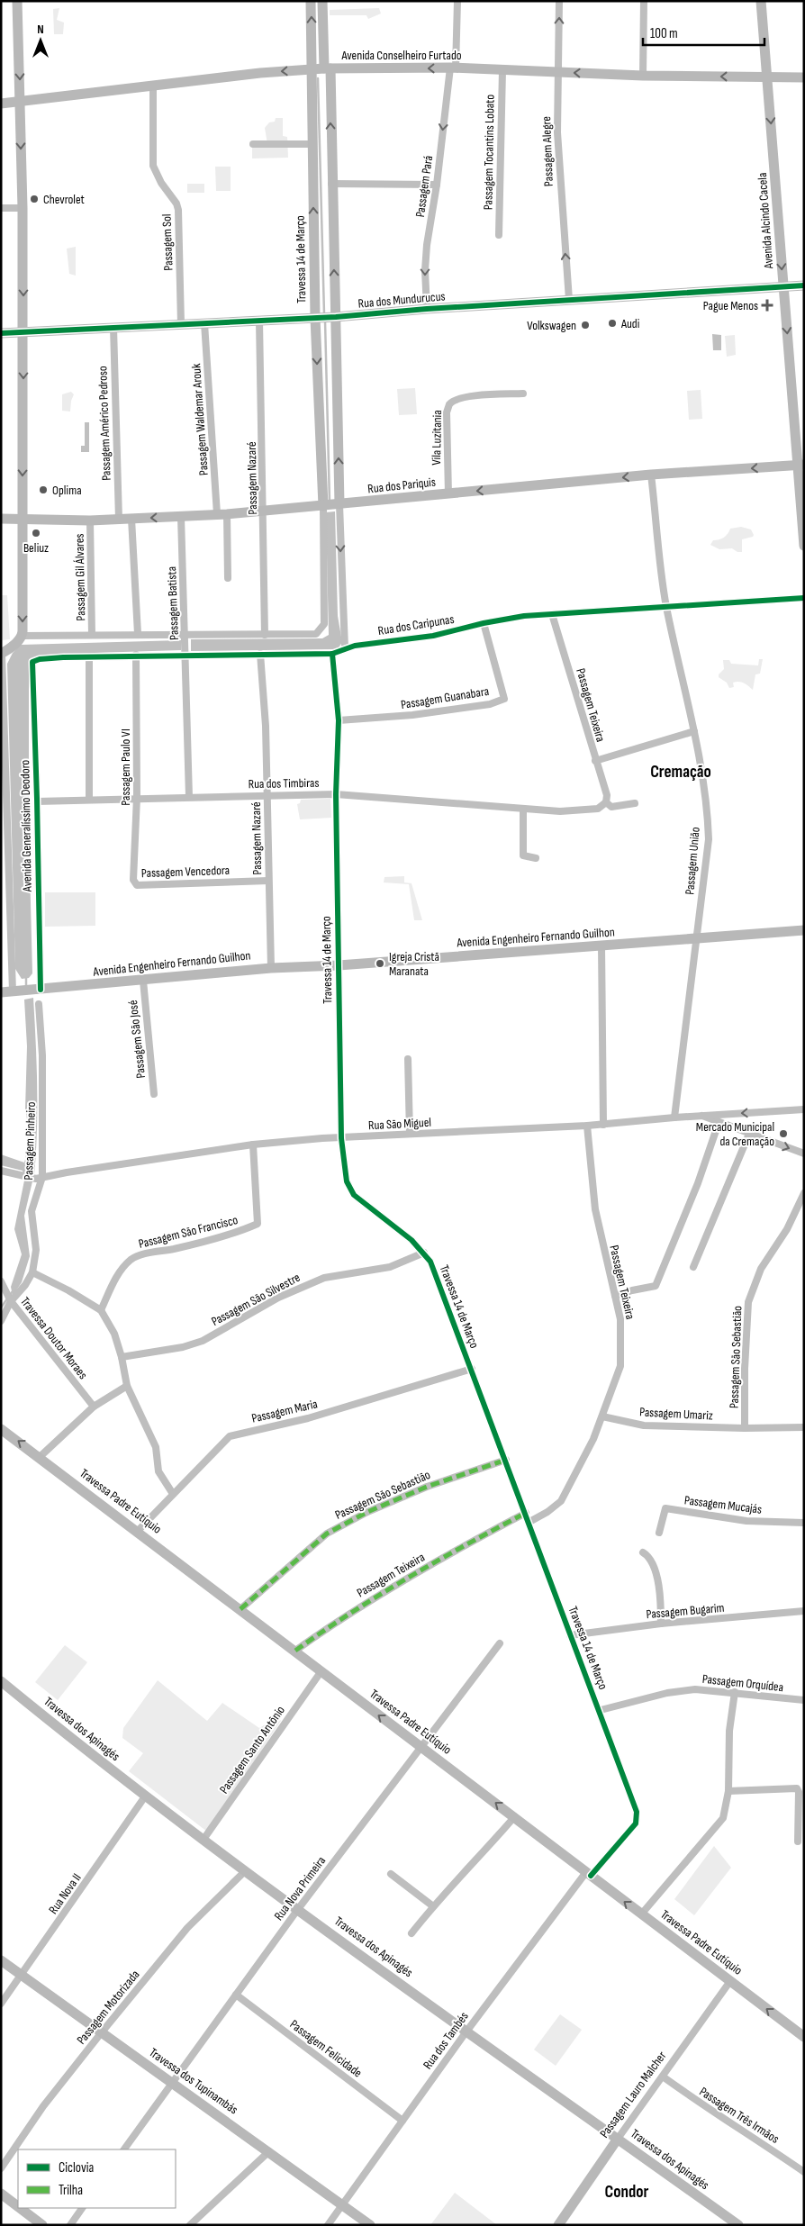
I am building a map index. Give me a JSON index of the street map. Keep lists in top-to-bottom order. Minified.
{"streets":{"street":["Avenida Conselheiro Furtado","Passagem Alegre","Passagem Tocantins Lobato","Passagem Pará","Avenida Alcindo Cacela","Passagem Sol","Travessa 14 de Março","Rua dos Mundurucus","Passagem Waldemar Arouk","Passagem Américo Pedroso","Vila Luzitania","Passagem Nazaré","Rua dos Pariquis","Passagem Gil Álvares","Passagem Batista","Rua dos Caripunas","Passagem Guanabara","Passagem Teixeira","Passagem Paulo VI","Rua dos Timbiras","Avenida Generalíssimo Deodoro","Passagem União","Passagem Vencedora","Avenida Engenheiro Fernando Guilhon","Passagem São José","Rua São Miguel","Passagem Pinheiro","Passagem São Francisco","Passagem São Silvestre","Travessa Doutor Moraes","Passagem São Sebastião","Passagem Maria","Passagem Umariz","Travessa Padre Eutíquio","Passagem Mucajás","Passagem Bugarim","Passagem Orquídea","Travessa dos Apinagés","Passagem Santo Antônio","Rua Nova Primeira","Rua Nova II","Passagem Motorizada","Rua dos Tambés","Passagem Felicidade","Travessa dos Tupinambás","Passagem Lauro Malcher","Passagem Três Irmãos"]},"crossings":[["Avenida Conselheiro Furtado","Passagem Alegre"],["Avenida Conselheiro Furtado","Passagem Tocantins Lobato"],["Avenida Conselheiro Furtado","Passagem Pará"],["Avenida Conselheiro Furtado","Avenida Alcindo Cacela"],["Avenida Conselheiro Furtado","Passagem Sol"],["Avenida Conselheiro Furtado","Travessa 14 de Março"],["Passagem Alegre","Rua dos Mundurucus"],["Passagem Pará","Rua dos Mundurucus"],["Avenida Alcindo Cacela","Rua dos Mundurucus"],["Avenida Alcindo Cacela","Rua dos Pariquis"],["Passagem Sol","Rua dos Mundurucus"],["Travessa 14 de Março","Rua dos Mundurucus"],["Travessa 14 de Março","Passagem Nazaré"],["Travessa 14 de Março","Rua dos Pariquis"],["Travessa 14 de Março","Rua dos Caripunas"],["Travessa 14 de Março","Passagem Guanabara"],["Travessa 14 de Março","Passagem Teixeira"],["Travessa 14 de Março","Rua dos Timbiras"],["Travessa 14 de Março","Avenida Engenheiro Fernando Guilhon"],["Travessa 14 de Março","Rua São Miguel"],["Travessa 14 de Março","Passagem São Silvestre"],["Travessa 14 de Março","Passagem São Sebastião"],["Travessa 14 de Março","Passagem Maria"],["Travessa 14 de Março","Travessa Padre Eutíquio"],["Travessa 14 de Março","Passagem Bugarim"],["Travessa 14 de Março","Passagem Orquídea"],["Travessa 14 de Março","Rua dos Tambés"],["Rua dos Mundurucus","Passagem Waldemar Arouk"],["Rua dos Mundurucus","Passagem Américo Pedroso"],["Rua dos Mundurucus","Passagem Nazaré"],["Passagem Waldemar Arouk","Rua dos Pariquis"],["Passagem Américo Pedroso","Rua dos Pariquis"],["Vila Luzitania","Rua dos Pariquis"],["Passagem Nazaré","Rua dos Pariquis"],["Passagem Nazaré","Rua dos Caripunas"],["Passagem Nazaré","Rua dos Timbiras"],["Passagem Nazaré","Passagem Vencedora"],["Passagem Nazaré","Avenida Engenheiro Fernando Guilhon"],["Rua dos Pariquis","Passagem Gil Álvares"],["Rua dos Pariquis","Passagem Batista"],["Rua dos Pariquis","Passagem União"],["Passagem Batista","Rua dos Caripunas"],["Passagem Batista","Rua dos Timbiras"],["Rua dos Caripunas","Passagem Guanabara"],["Rua dos Caripunas","Passagem Teixeira"],["Rua dos Caripunas","Passagem Paulo VI"],["Rua dos Caripunas","Avenida Generalíssimo Deodoro"],["Rua dos Caripunas","Passagem União"],["Passagem Teixeira","Rua dos Timbiras"],["Passagem Teixeira","Rua São Miguel"],["Passagem Teixeira","Passagem Umariz"],["Passagem Teixeira","Travessa Padre Eutíquio"],["Passagem Paulo VI","Rua dos Timbiras"],["Passagem Paulo VI","Passagem Vencedora"],["Rua dos Timbiras","Avenida Generalíssimo Deodoro"],["Avenida Generalíssimo Deodoro","Avenida Engenheiro Fernando Guilhon"],["Passagem União","Avenida Engenheiro Fernando Guilhon"],["Passagem União","Rua São Miguel"],["Avenida Engenheiro Fernando Guilhon","Passagem São José"],["Rua São Miguel","Passagem Pinheiro"],["Rua São Miguel","Passagem São Francisco"],["Passagem Pinheiro","Travessa Doutor Moraes"],["Passagem São Sebastião","Passagem Umariz"],["Passagem São Sebastião","Travessa Padre Eutíquio"],["Passagem Maria","Travessa Padre Eutíquio"],["Travessa Padre Eutíquio","Passagem Santo Antônio"],["Travessa Padre Eutíquio","Rua Nova Primeira"],["Travessa Padre Eutíquio","Rua dos Tambés"],["Travessa Padre Eutíquio","Passagem Lauro Malcher"],["Travessa dos Apinagés","Passagem Santo Antônio"],["Travessa dos Apinagés","Rua Nova Primeira"],["Travessa dos Apinagés","Rua Nova II"],["Travessa dos Apinagés","Passagem Motorizada"],["Travessa dos Apinagés","Rua dos Tambés"],["Travessa dos Apinagés","Passagem Lauro Malcher"],["Rua Nova Primeira","Passagem Felicidade"],["Rua Nova Primeira","Travessa dos Tupinambás"],["Rua Nova II","Travessa dos Tupinambás"],["Passagem Motorizada","Travessa dos Tupinambás"],["Rua dos Tambés","Passagem Felicidade"],["Rua dos Tambés","Travessa dos Tupinambás"],["Passagem Lauro Malcher","Passagem Três Irmãos"]],"one_way":["Avenida Conselheiro Furtado","Passagem Alegre","Passagem Pará","Avenida Alcindo Cacela","Rua dos Pariquis","Travessa Padre Eutíquio"],"districts":["Cremação","Condor"],"places":{"other":["Chevrolet","Audi","Volkswagen","Oplima","Beliuz","Igreja Cristã Maranata","Mercado Municipal da Cremação"],"health":["Pague Menos"]},"legend":["Ciclovia","Trilha"],"scale_bar":"100 m","north":"top"}
